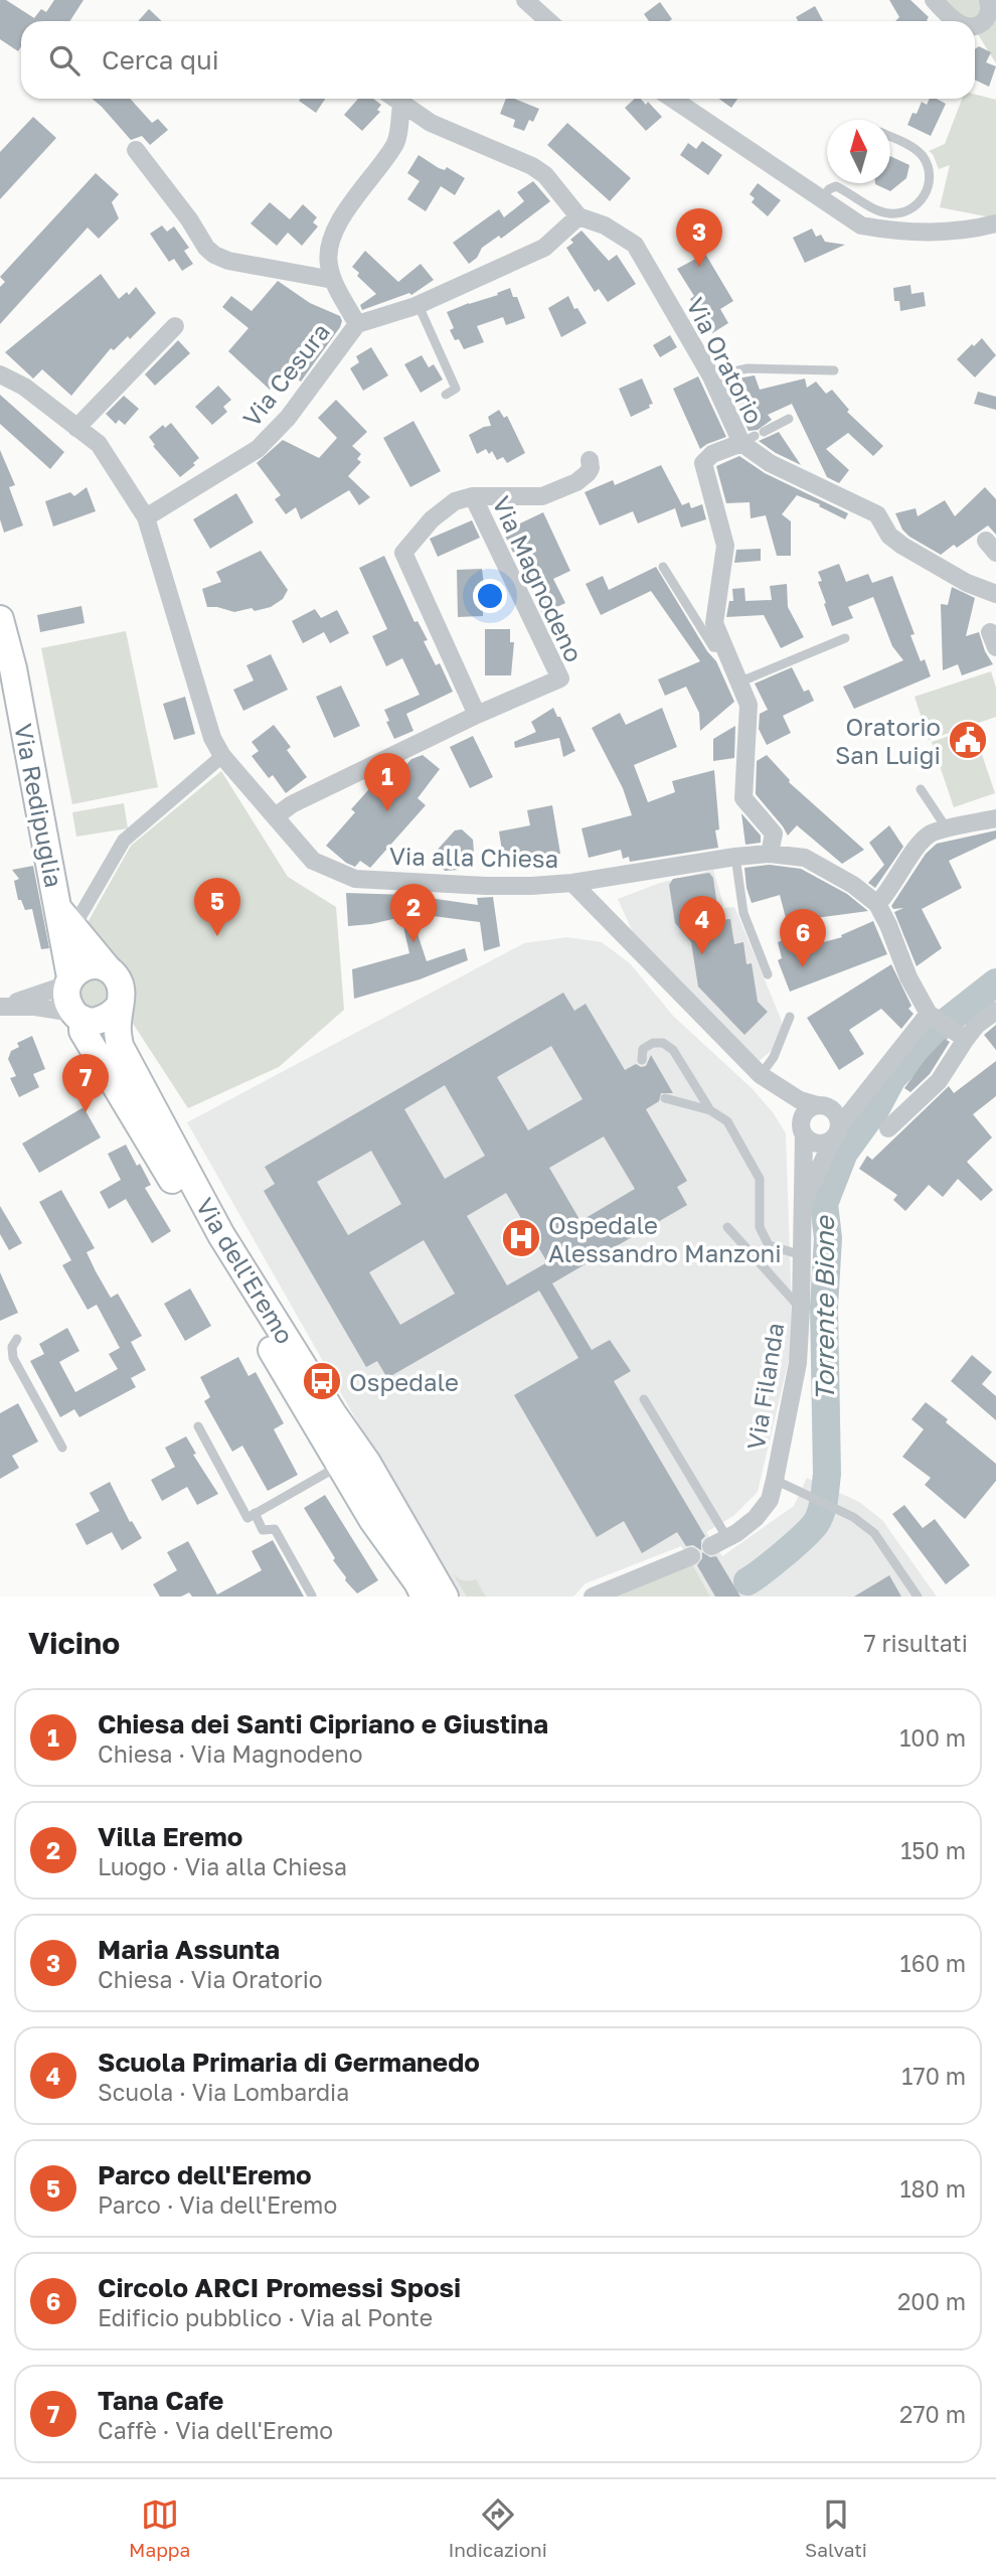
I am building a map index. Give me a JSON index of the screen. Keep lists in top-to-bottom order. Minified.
{"streets":{"main road":["Via Redipuglia","Via dell'Eremo"],"street":["Via Oratorio","Via Cesura","Via Magnodeno","Via alla Chiesa","Via Filanda"]},"crossings":[["Via Oratorio","Via Cesura"],["Via Cesura","Via alla Chiesa"],["Via Magnodeno","Via alla Chiesa"],["Via Redipuglia","Via dell'Eremo"]],"water":["Torrente Bione"],"places":{"public building":["Oratorio San Luigi"],"hospital":["Ospedale Alessandro Manzoni"],"bus stop":["Ospedale"]},"north":"top","page":{"search":"Cerca qui","pins":["3","1","5","2","4","6","7"],"heading":["Vicino","7 risultati"],"list":[{"mark":"1","name":"Chiesa dei Santi Cipriano e Giustina","note":"Chiesa · Via Magnodeno","value":"100 m"},{"mark":"2","name":"Villa Eremo","note":"Luogo · Via alla Chiesa","value":"150 m"},{"mark":"3","name":"Maria Assunta","note":"Chiesa · Via Oratorio","value":"160 m"},{"mark":"4","name":"Scuola Primaria di Germanedo","note":"Scuola · Via Lombardia","value":"170 m"},{"mark":"5","name":"Parco dell'Eremo","note":"Parco · Via dell'Eremo","value":"180 m"},{"mark":"6","name":"Circolo ARCI Promessi Sposi","note":"Edificio pubblico · Via al Ponte","value":"200 m"},{"mark":"7","name":"Tana Cafe","note":"Caffè · Via dell'Eremo","value":"270 m"}],"nav":["Mappa","Indicazioni","Salvati"]}}
